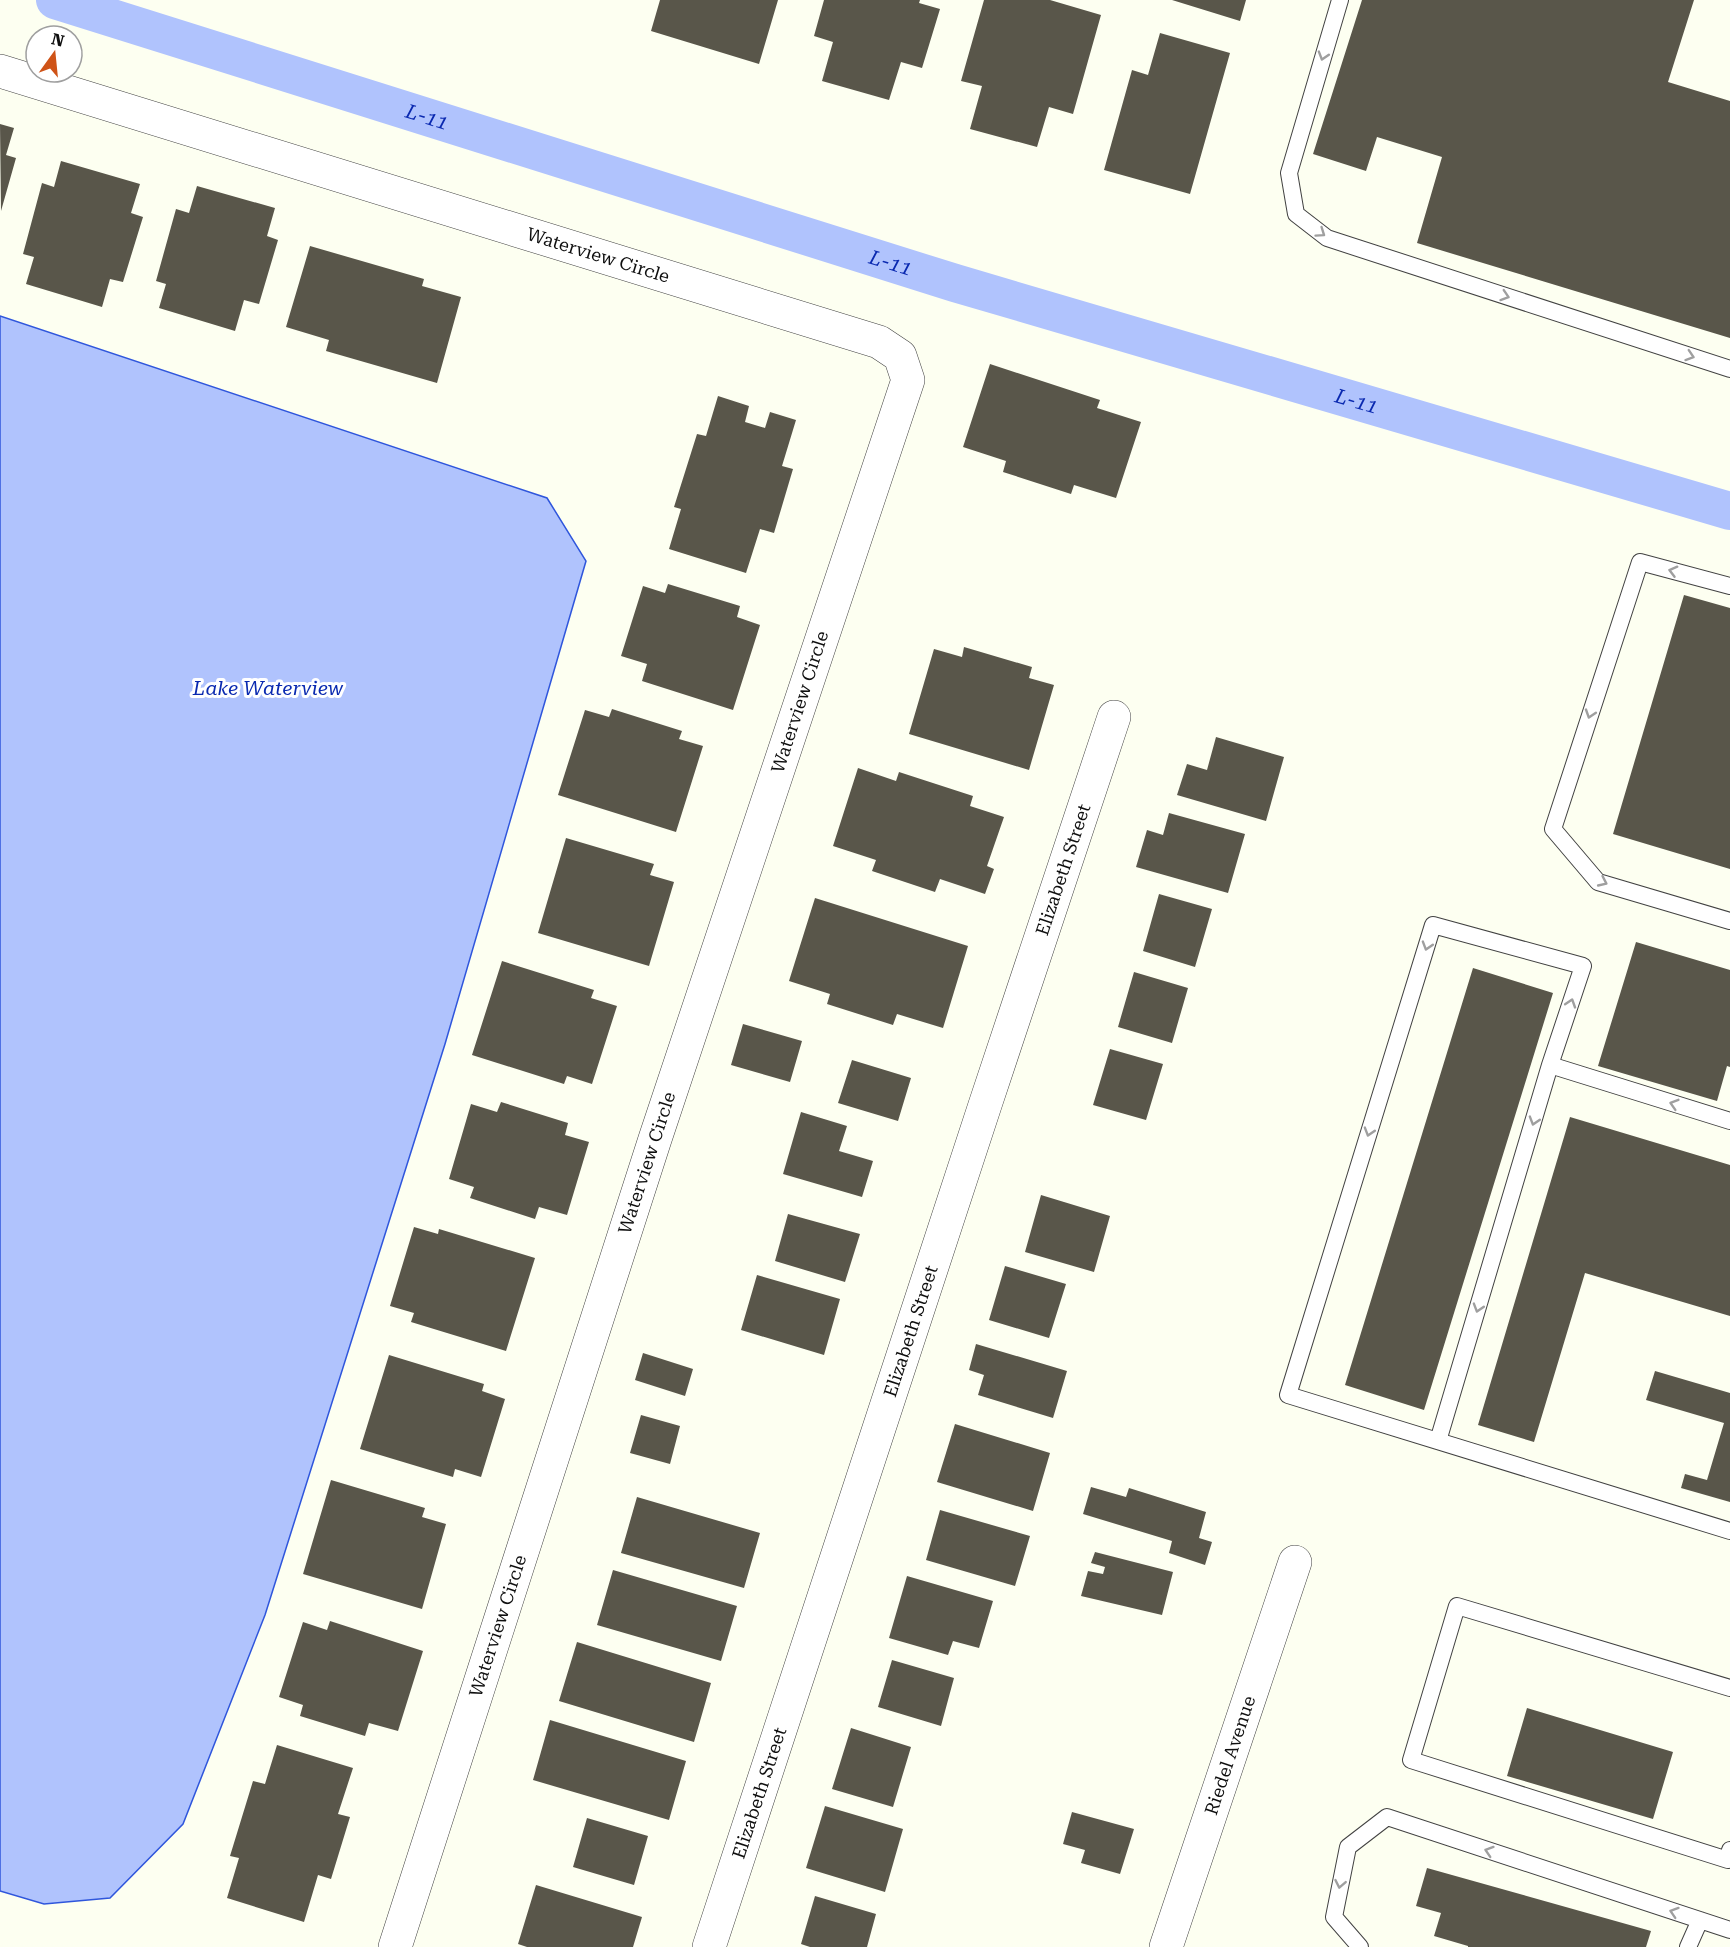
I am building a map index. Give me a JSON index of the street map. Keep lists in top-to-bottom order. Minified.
{"streets":{"street":["Waterview Circle","Elizabeth Street","Riedel Avenue"]},"water":["L-11","Lake Waterview"],"north":"top"}
